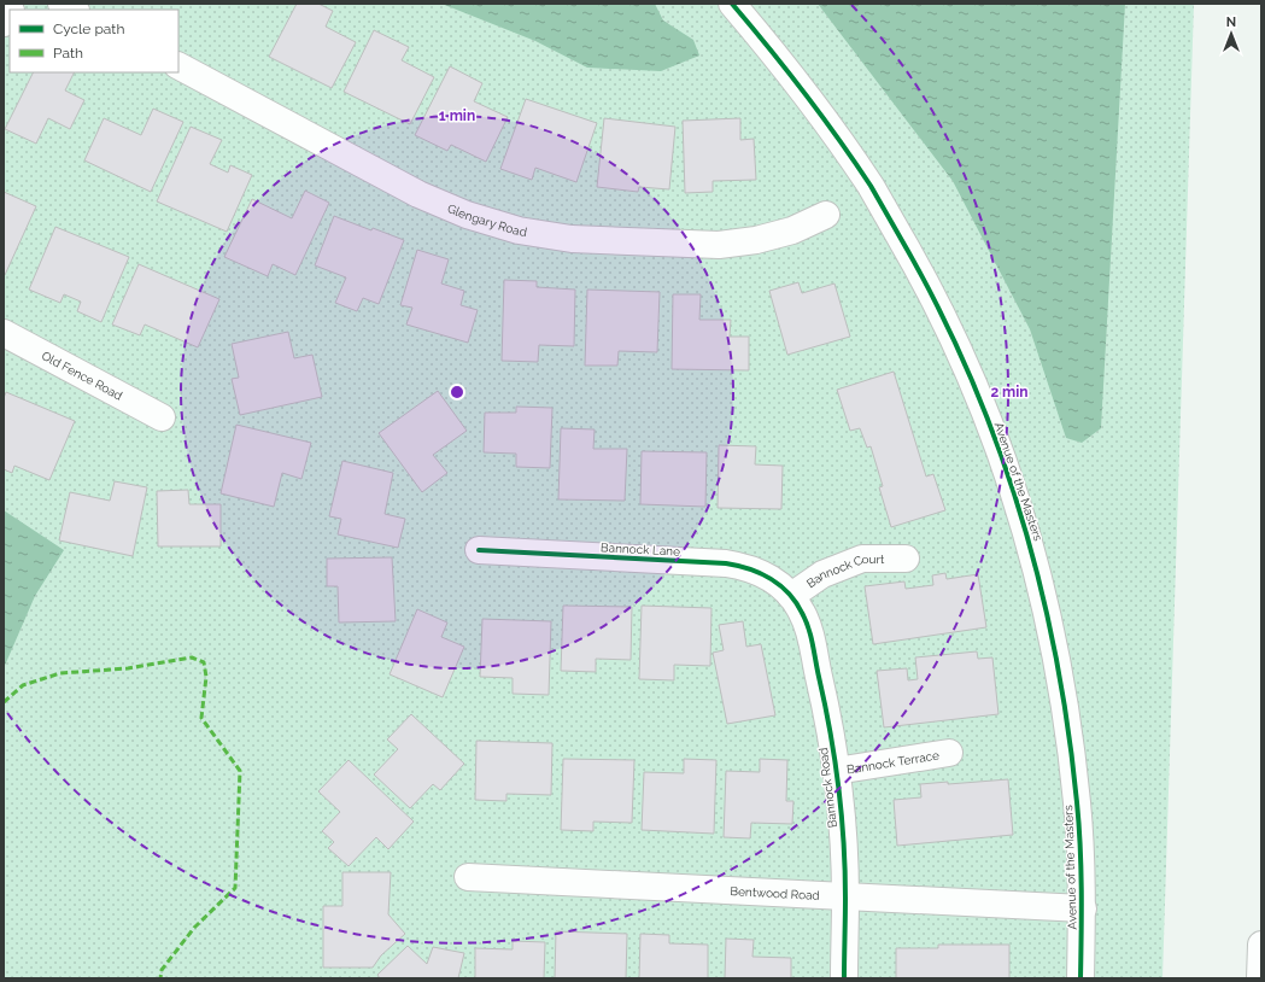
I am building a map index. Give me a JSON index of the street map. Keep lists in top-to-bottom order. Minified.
{"streets":{"main road":["Glengary Road","Old Fence Road","Avenue of the Masters","Bannock Lane","Bannock Court","Bannock Terrace","Bannock Road","Bentwood Road"]},"crossings":[["Avenue of the Masters","Bentwood Road"],["Bannock Lane","Bannock Court"],["Bannock Lane","Bannock Road"],["Bannock Court","Bannock Road"],["Bannock Terrace","Bannock Road"],["Bannock Road","Bentwood Road"]],"legend":["Cycle path","Path"],"north":"top","rings":["1 min","2 min"]}
